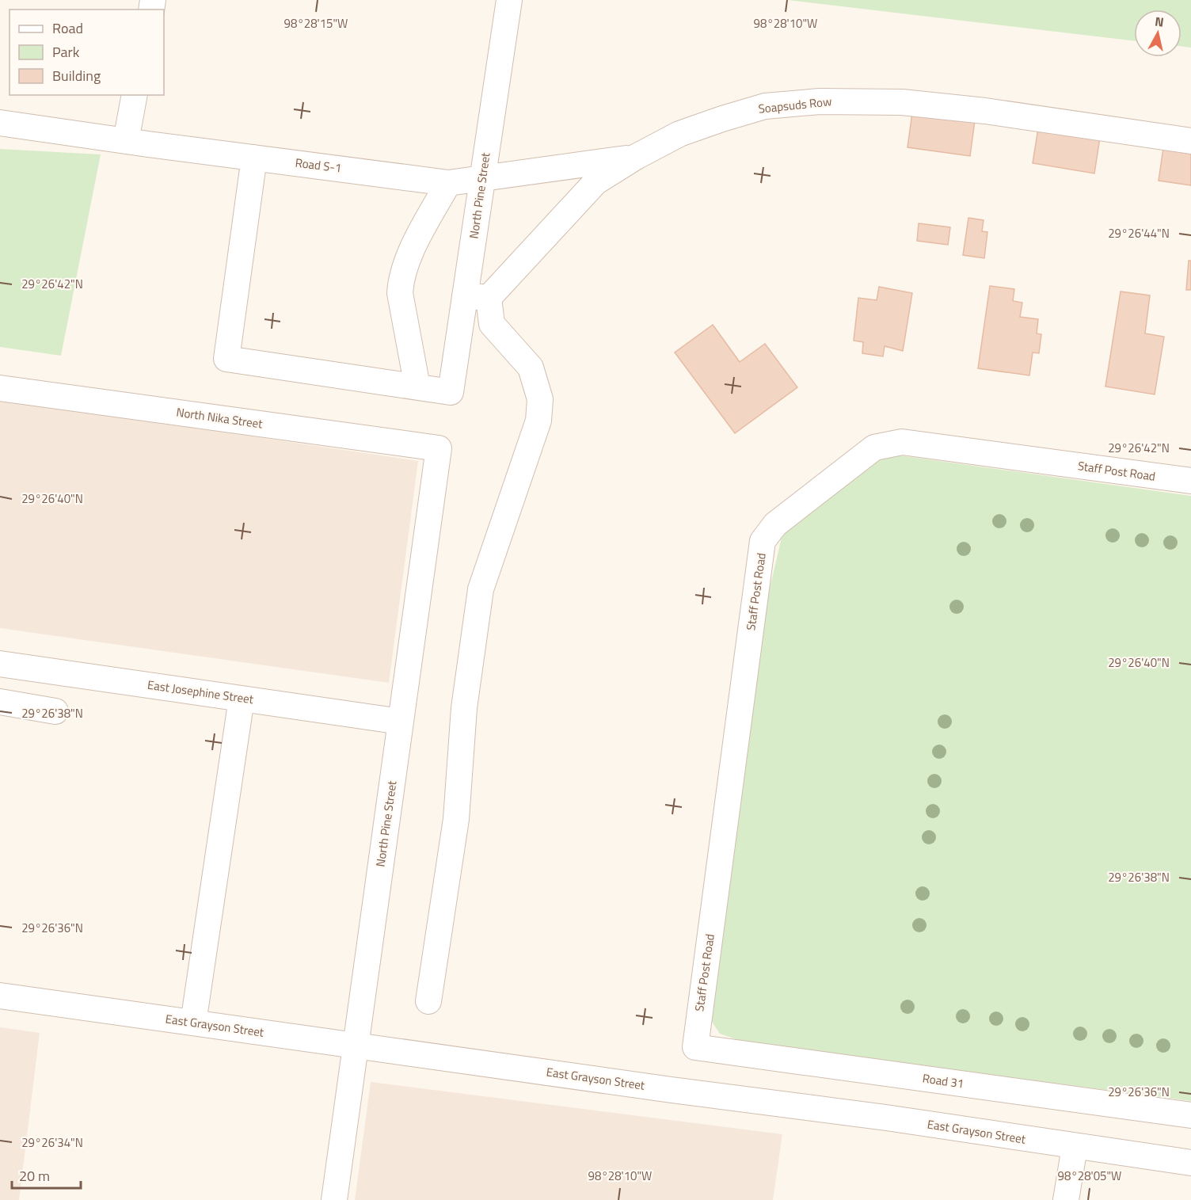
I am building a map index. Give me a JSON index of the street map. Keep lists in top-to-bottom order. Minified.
{"streets":{"street":["Soapsuds Row","Road S-1","North Pine Street","North Nika Street","Staff Post Road","East Josephine Street","East Grayson Street","Road 31"]},"crossings":[["Soapsuds Row","Road S-1"],["Soapsuds Row","North Pine Street"],["Road S-1","North Pine Street"],["North Pine Street","North Nika Street"],["North Pine Street","East Josephine Street"],["North Pine Street","East Grayson Street"],["Staff Post Road","Road 31"]],"legend":["Road","Park","Building"],"scale_bar":"20 m","north":"top","coordinates":["98°28'15\"W","98°28'10\"W","29°26'44\"N","29°26'42\"N","29°26'40\"N","29°26'38\"N","29°26'36\"N","29°26'34\"N","98°28'05\"W"]}
